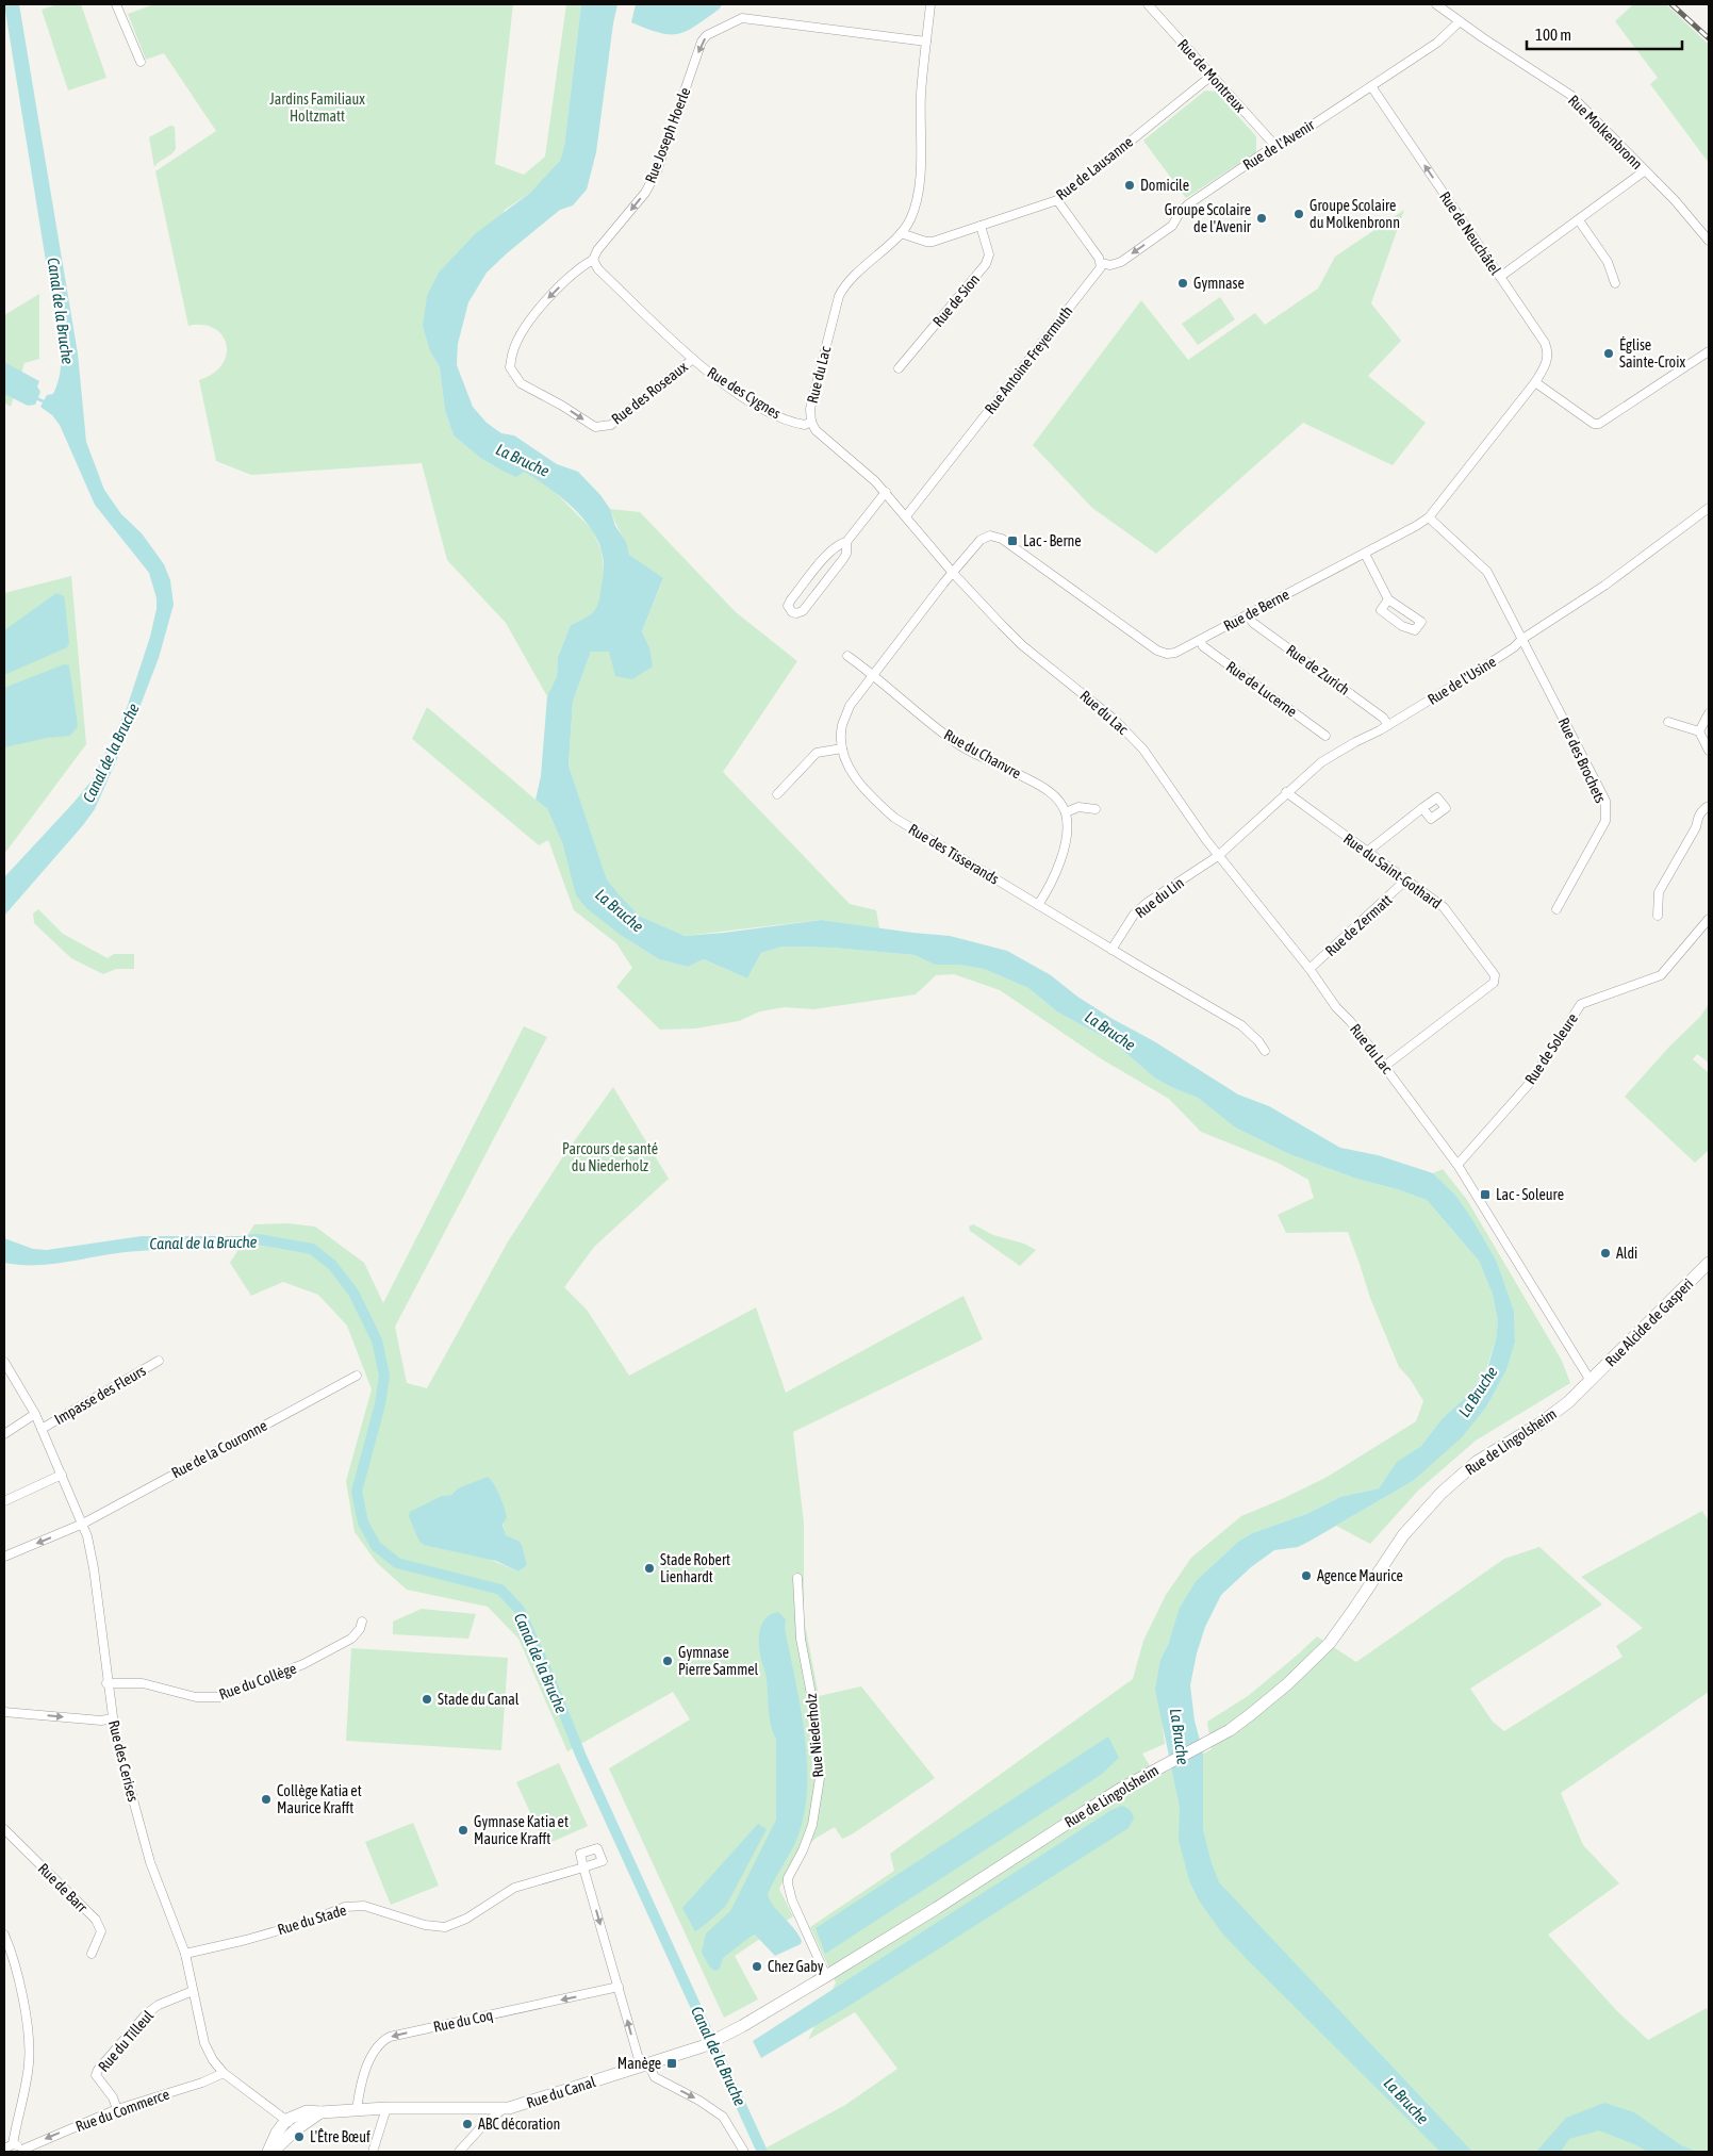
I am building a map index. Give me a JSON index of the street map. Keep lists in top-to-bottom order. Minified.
{"streets":{"main road":["Rue Alcide de Gasperi","Rue de Lingolsheim","Rue du Canal"],"street":["Rue de Montreux","Rue Molkenbronn","Rue Joseph Hoerle","Rue de l'Avenir","Rue de Lausanne","Rue de Neuchâtel","Rue de Sion","Rue Antoine Freyermuth","Rue du Lac","Rue des Roseaux","Rue des Cygnes","Rue de Berne","Rue de Zurich","Rue de l'Usine","Rue de Lucerne","Rue du Chanvre","Rue des Brochets","Rue des Tisserands","Rue du Saint-Gothard","Rue du Lin","Rue de Zermatt","Rue de Soleure","Impasse des Fleurs","Rue de la Couronne","Rue du Collège","Rue Niederholz","Rue des Cerises","Rue de Barr","Rue du Stade","Rue du Coq","Rue du Tilleul","Rue du Commerce"]},"crossings":[["Rue de Montreux","Rue de l'Avenir"],["Rue de Montreux","Rue de Lausanne"],["Rue Molkenbronn","Rue de l'Avenir"],["Rue Joseph Hoerle","Rue du Lac"],["Rue Joseph Hoerle","Rue des Roseaux"],["Rue Joseph Hoerle","Rue des Cygnes"],["Rue de l'Avenir","Rue de Neuchâtel"],["Rue de l'Avenir","Rue Antoine Freyermuth"],["Rue de Lausanne","Rue de Sion"],["Rue de Lausanne","Rue du Lac"],["Rue de Neuchâtel","Rue de Berne"],["Rue Antoine Freyermuth","Rue du Lac"],["Rue du Lac","Rue des Cygnes"],["Rue du Lac","Rue de Berne"],["Rue du Lac","Rue de l'Usine"],["Rue du Lac","Rue des Tisserands"],["Rue du Lac","Rue du Saint-Gothard"],["Rue du Lac","Rue du Lin"],["Rue du Lac","Rue de Zermatt"],["Rue du Lac","Rue de Soleure"],["Rue du Lac","Rue Alcide de Gasperi"],["Rue du Lac","Rue de Lingolsheim"],["Rue des Roseaux","Rue des Cygnes"],["Rue de Berne","Rue de Zurich"],["Rue de Berne","Rue de Lucerne"],["Rue de Berne","Rue des Brochets"],["Rue de Berne","Rue des Tisserands"],["Rue de Zurich","Rue de l'Usine"],["Rue de l'Usine","Rue des Brochets"],["Rue de l'Usine","Rue du Saint-Gothard"],["Rue de l'Usine","Rue du Lin"],["Rue du Chanvre","Rue des Tisserands"],["Rue des Tisserands","Rue du Lin"],["Rue du Saint-Gothard","Rue de Zermatt"],["Rue Alcide de Gasperi","Rue de Lingolsheim"],["Impasse des Fleurs","Rue des Cerises"],["Rue de Lingolsheim","Rue Niederholz"],["Rue de Lingolsheim","Rue du Canal"],["Rue de la Couronne","Rue des Cerises"],["Rue du Collège","Rue des Cerises"],["Rue des Cerises","Rue du Stade"],["Rue des Cerises","Rue du Tilleul"],["Rue des Cerises","Rue du Canal"],["Rue des Cerises","Rue du Commerce"],["Rue du Stade","Rue du Coq"],["Rue du Coq","Rue du Canal"],["Rue du Tilleul","Rue du Commerce"]],"one_way":["Rue Joseph Hoerle","Rue de l'Avenir","Rue de Neuchâtel","Rue du Coq","Rue du Commerce"],"water":["Canal de la Bruche","La Bruche"],"parks":["Jardins Familiaux Holtzmatt","Parcours de santé du Niederholz"],"places":{"other":["Domicile","Groupe Scolaire du Molkenbronn","Groupe Scolaire de l'Avenir","Gymnase","Église Sainte-Croix","Aldi","Stade Robert Lienhardt","Agence Maurice","Gymnase Pierre Sammel","Stade du Canal","Collège Katia et Maurice Krafft","Gymnase Katia et Maurice Krafft","Chez Gaby","ABC décoration","L'Être Bœuf"],"transit":["Lac - Berne","Lac - Soleure","Manège"]},"scale_bar":"100 m"}
